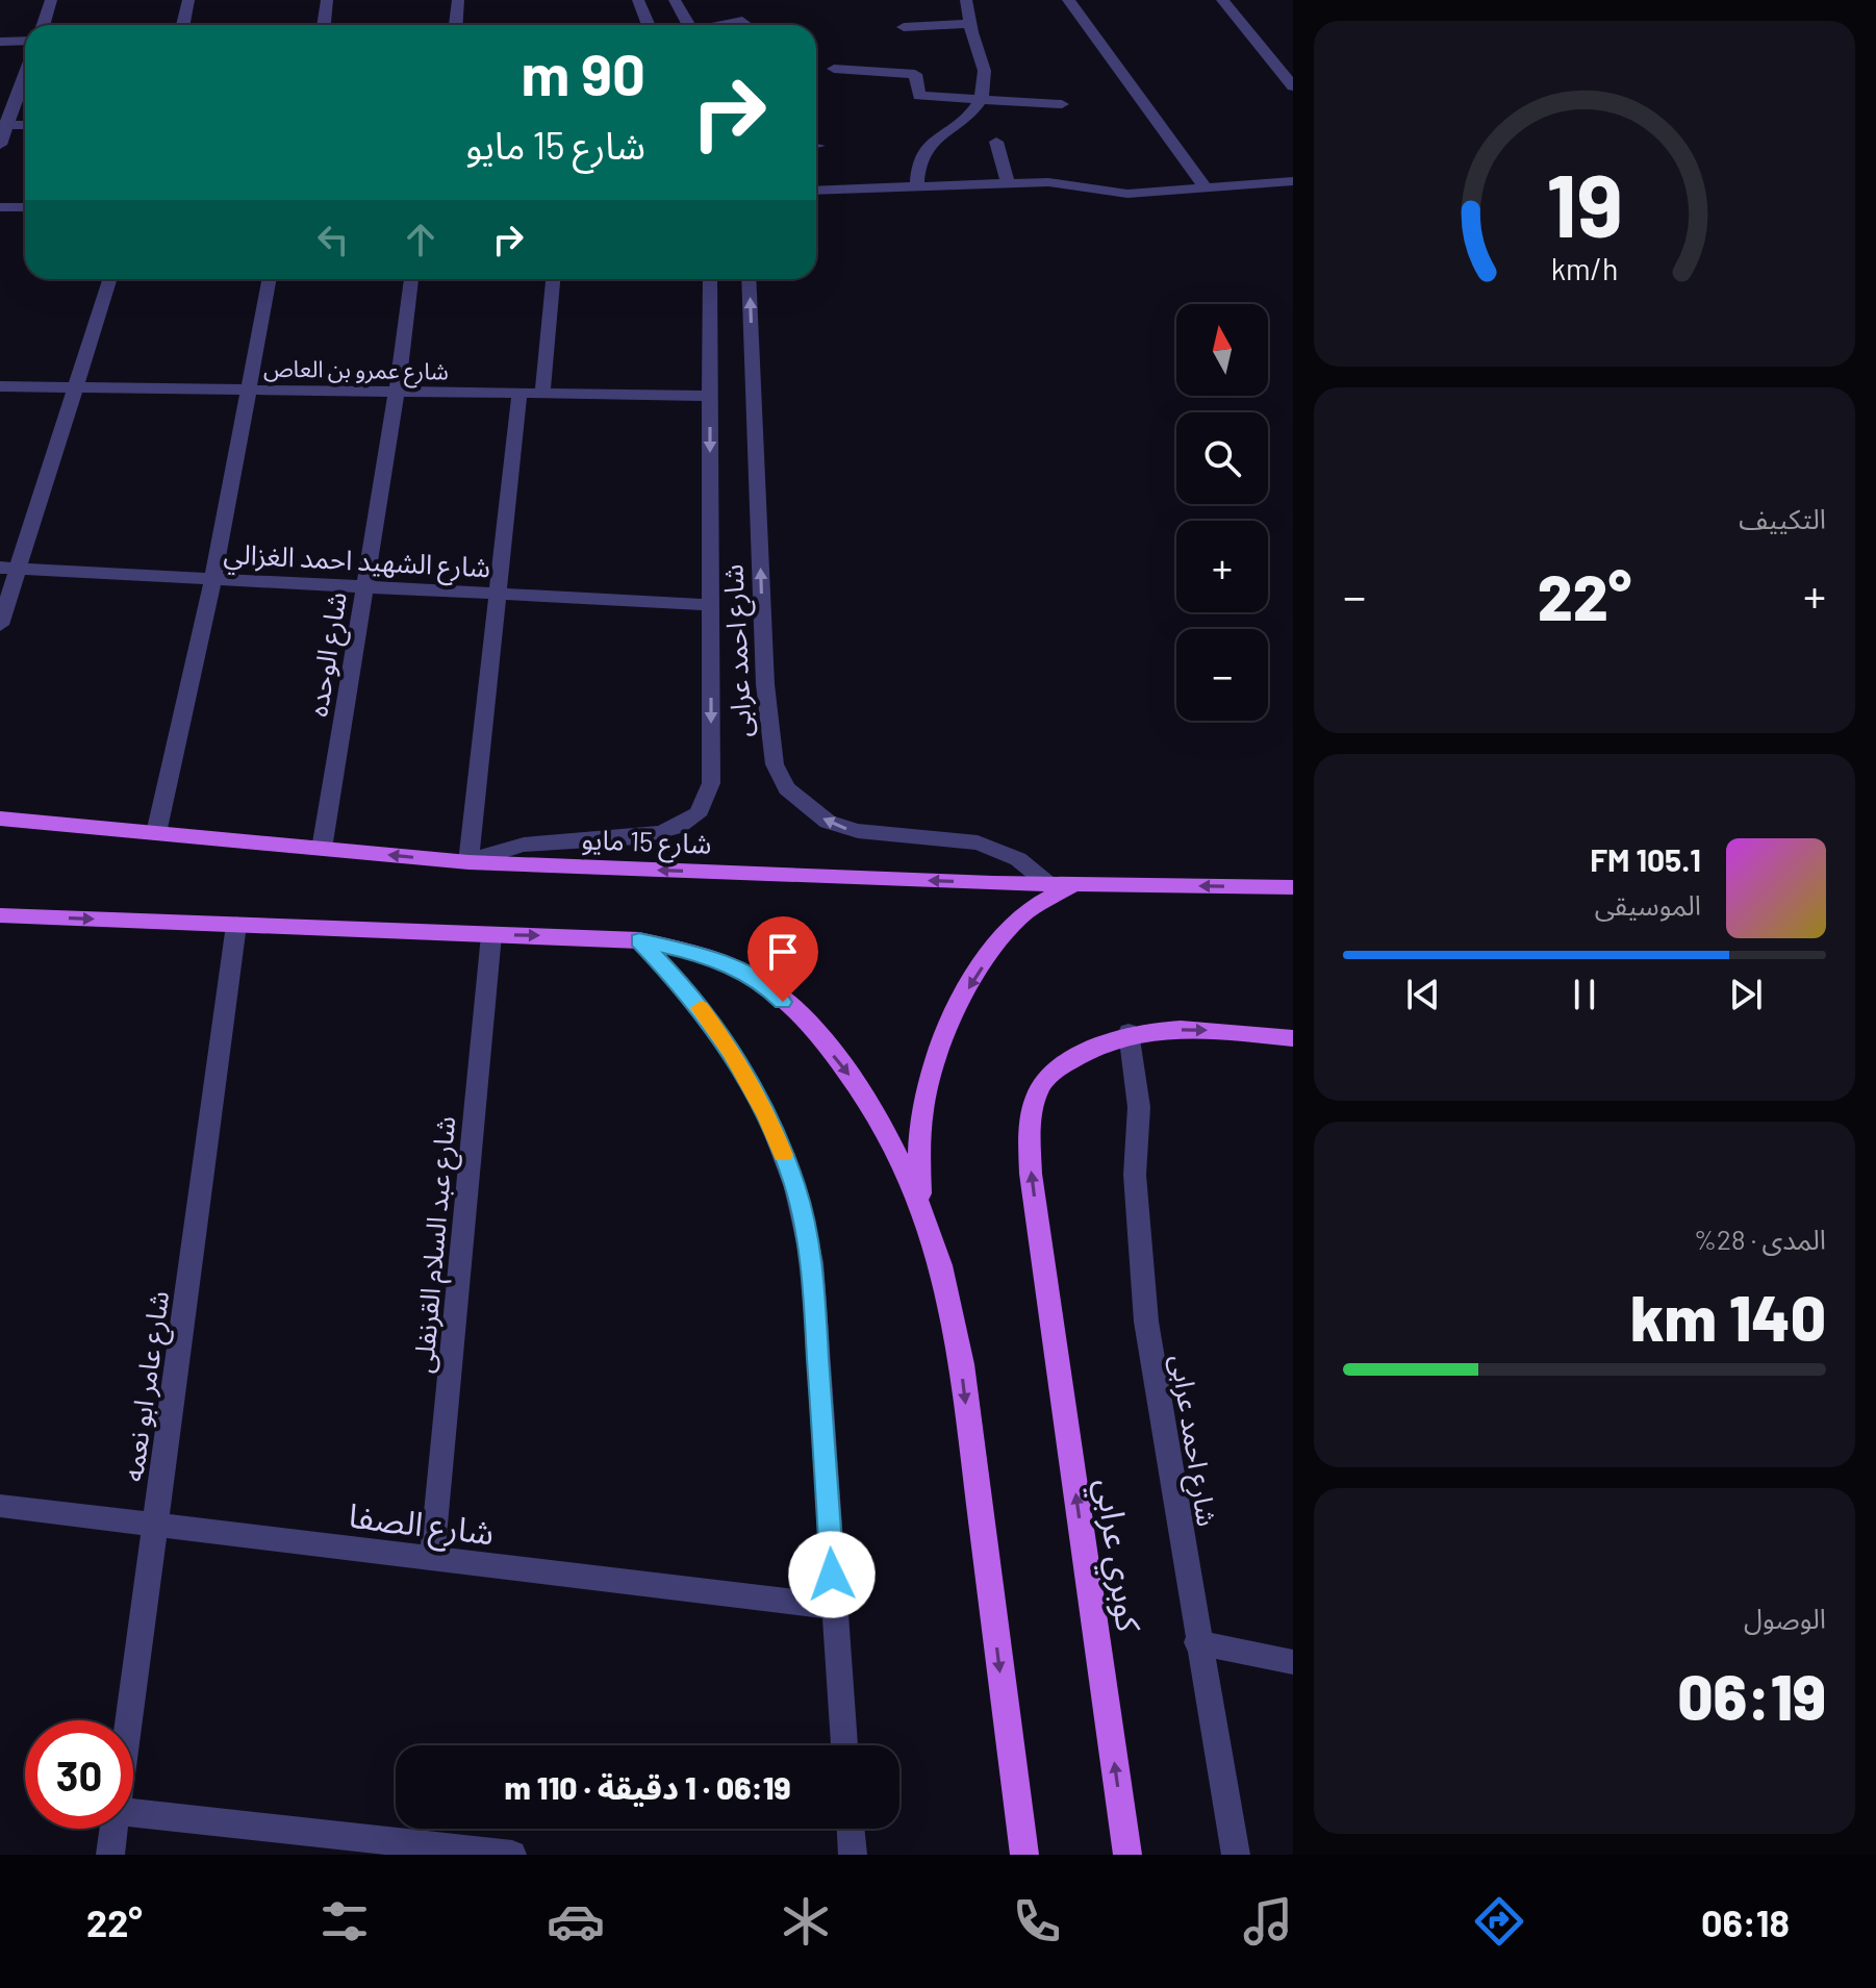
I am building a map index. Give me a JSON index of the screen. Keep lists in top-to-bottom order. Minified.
{"streets":{"main road":["شارع 15 مايو","كوبري عرابي"],"street":["شارع عمرو بن العاص","شارع الشهيد احمد الغزالي","شارع احمد عرابى","شارع الوحده","شارع عبد السلام القرنفلى","شارع عامر ابو نعمه","شارع الصفا"]},"crossings":[["شارع عمرو بن العاص","شارع احمد عرابى"],["شارع عمرو بن العاص","شارع الوحده"],["شارع الشهيد احمد الغزالي","شارع احمد عرابى"],["شارع الشهيد احمد الغزالي","شارع الوحده"],["شارع احمد عرابى","شارع 15 مايو"],["شارع احمد عرابى","كوبري عرابي"],["شارع الوحده","شارع 15 مايو"],["شارع عبد السلام القرنفلى","شارع الصفا"],["شارع عامر ابو نعمه","شارع الصفا"]],"north":"top","page":{"turn":["90 m","شارع 15 مايو"],"map_buttons":["+","−"],"tile":["التكييف",["المدى · 28%","140 km"],["الوصول","06:19"]],"heat":["−","22°","+"],"song":["105.1 FM","الموسيقى"],"limit":"30","trip":"06:19 · 1 دقيقة · 110 m","tabs":["06:18","22°"],"gauge":["19","km/h"]}}
